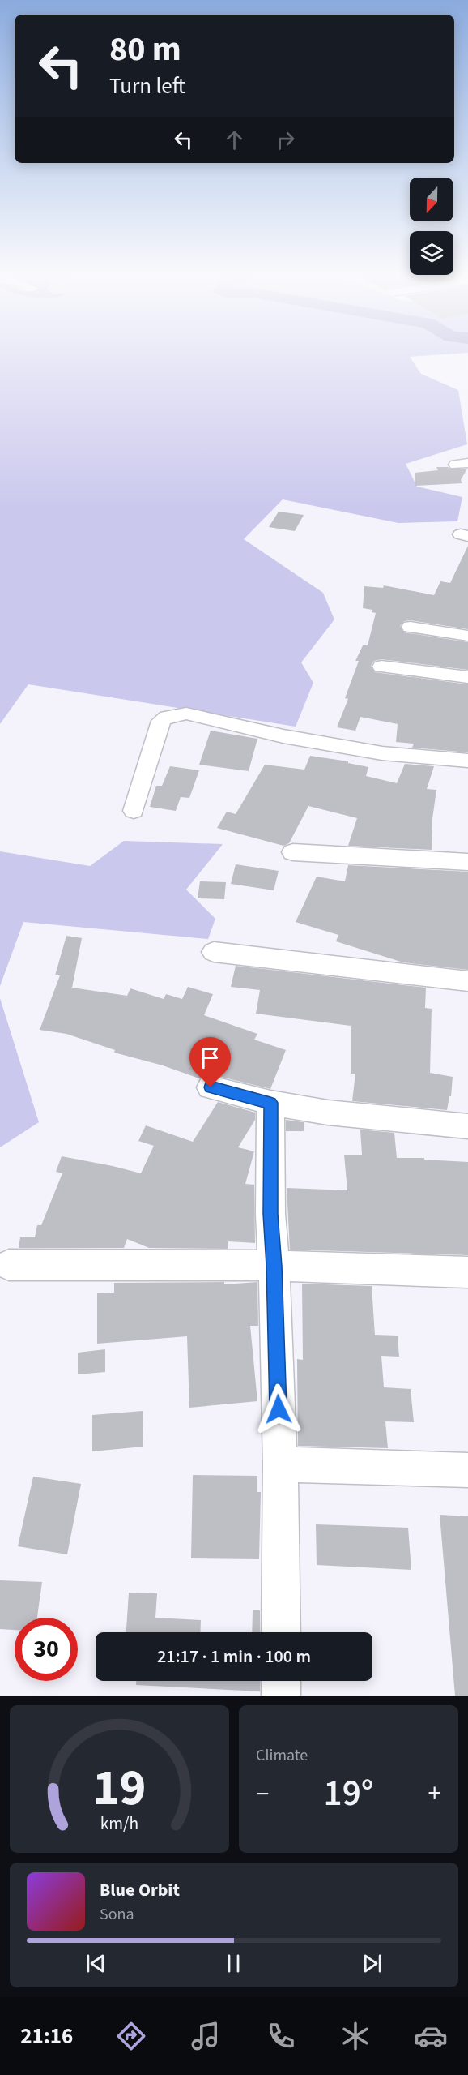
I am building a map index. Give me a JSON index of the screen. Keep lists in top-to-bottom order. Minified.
{"north":"bottom","page":{"turn":["80 m","Turn left"],"limit":"30","trip":"21:17 · 1 min · 100 m","tile":"Climate","heat":["−","19°","+"],"song":["Blue Orbit","Sona"],"tabs":"21:16","gauge":["19","km/h"]}}
